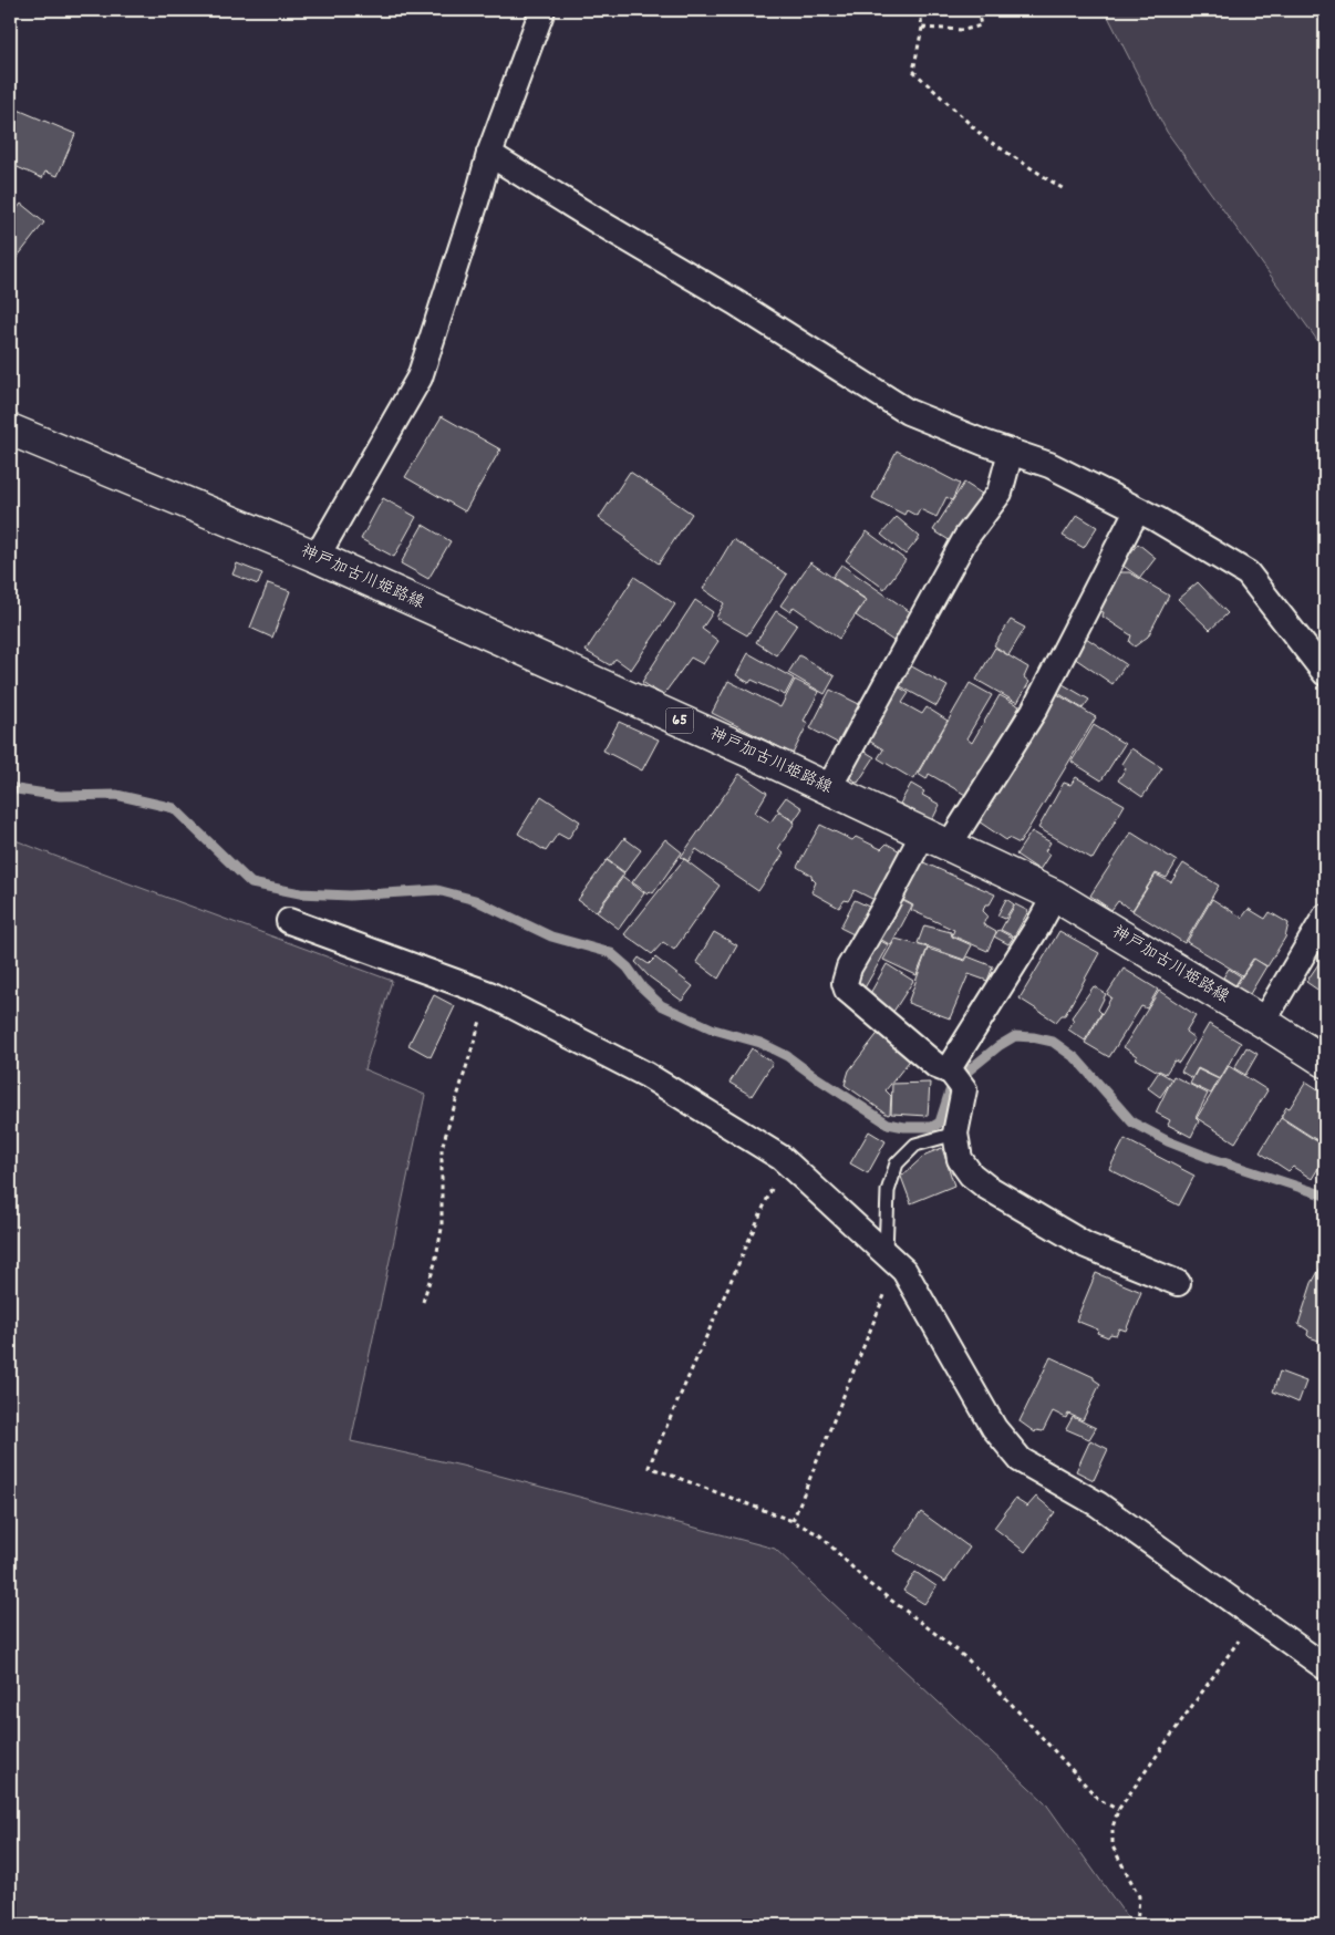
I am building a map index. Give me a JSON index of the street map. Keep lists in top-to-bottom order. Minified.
{"streets":{"main road":["神戸加古川姫路線","65"]}}
